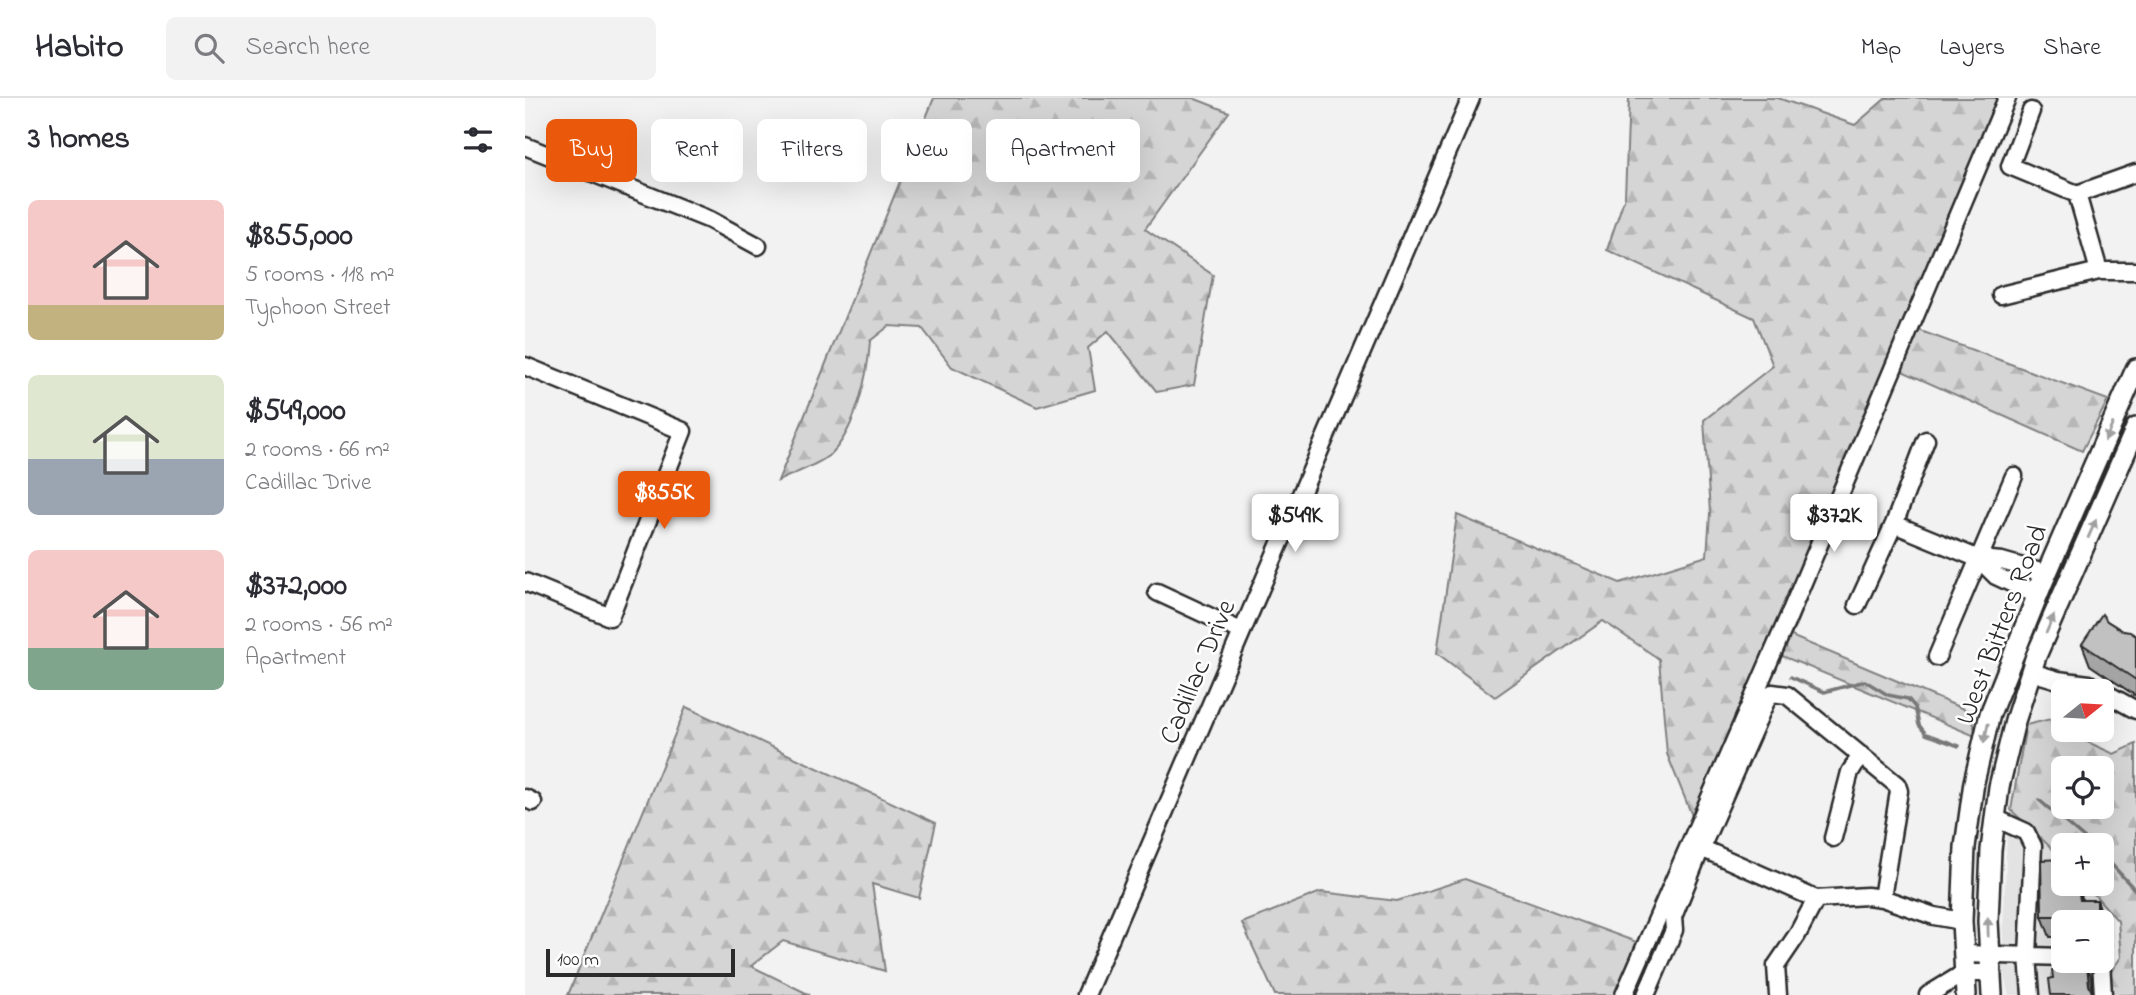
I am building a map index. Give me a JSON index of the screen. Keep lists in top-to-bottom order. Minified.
{"streets":{"main road":["West Bitters Road"],"street":["Cadillac Drive"]},"scale_bar":"100 m","north":"right","page":{"header":"Habito","search":"Search here","nav":["Map","Layers","Share"],"heading":"3 homes","chip":["Buy","Rent","Filters","New","Apartment"],"list":[{"name":"$855,000","note":"5 rooms · 118 m² · Typhoon Street"},{"name":"$549,000","note":"2 rooms · 66 m² · Cadillac Drive"},{"name":"$372,000","note":"2 rooms · 56 m² · Apartment"}],"price":["$855K","$549K","$372K"],"map_buttons":["+","−"],"scale":"100 m"}}
